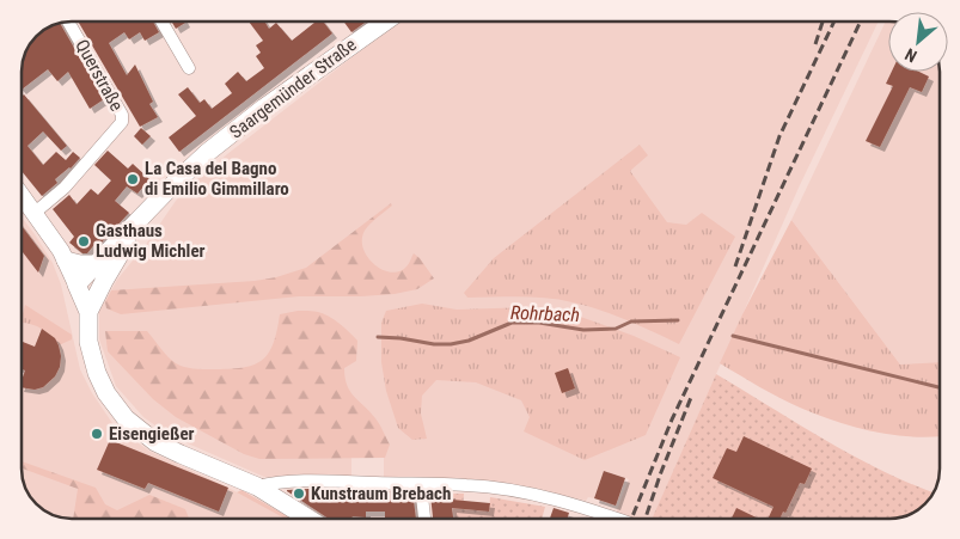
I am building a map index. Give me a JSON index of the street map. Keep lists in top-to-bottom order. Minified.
{"streets":{"main road":["Saargemünder Straße"],"street":["Querstraße"]},"water":["Rohrbach"],"places":["La Casa del Bagno di Emilio Gimmillaro","Gasthaus Ludwig Michler","Eisengießer","Kunstraum Brebach"],"north":"bottom left"}
